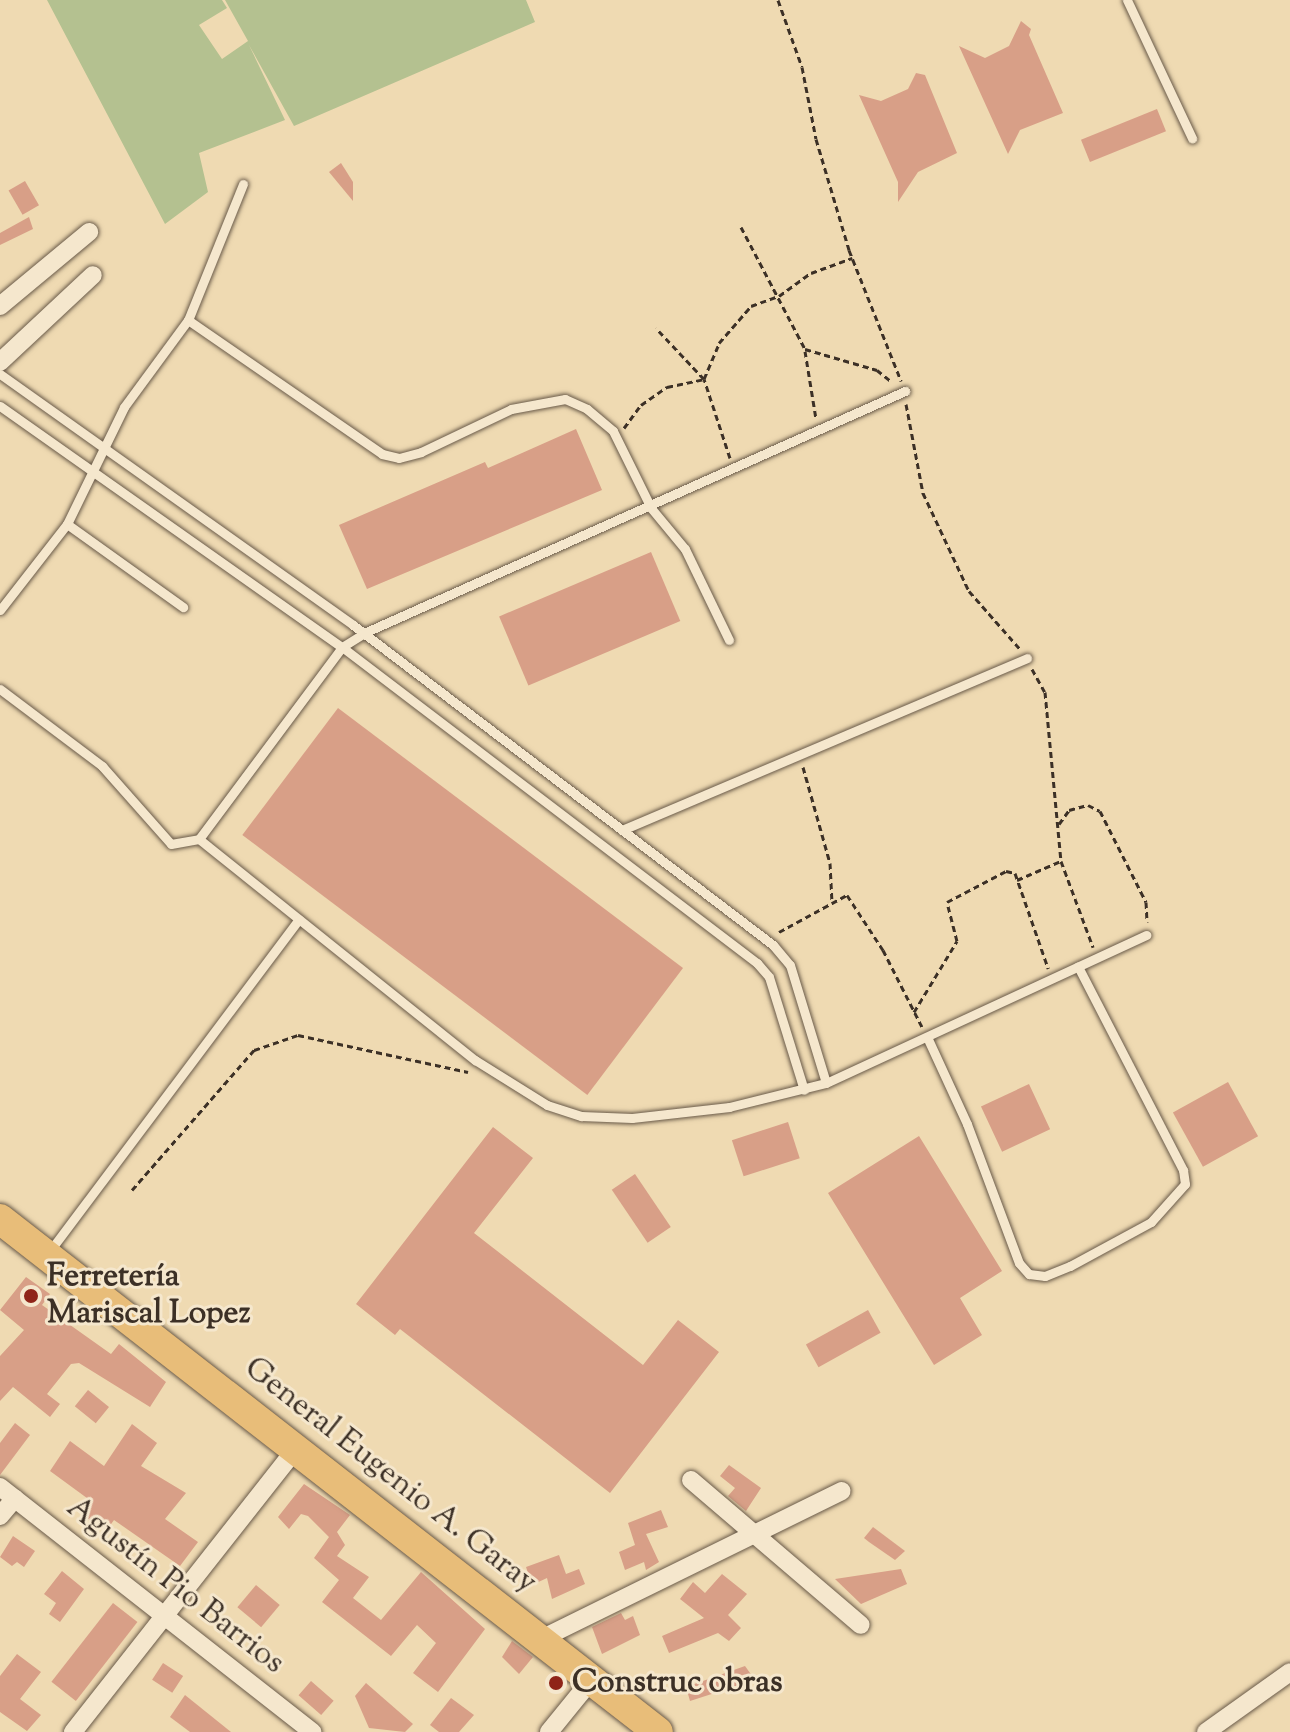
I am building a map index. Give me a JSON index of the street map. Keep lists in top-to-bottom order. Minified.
{"streets":{"main road":["General Eugenio A. Garay"],"street":["Agustín Pio Barrios"]},"places":["Ferretería Mariscal Lopez","Construc obras"]}
